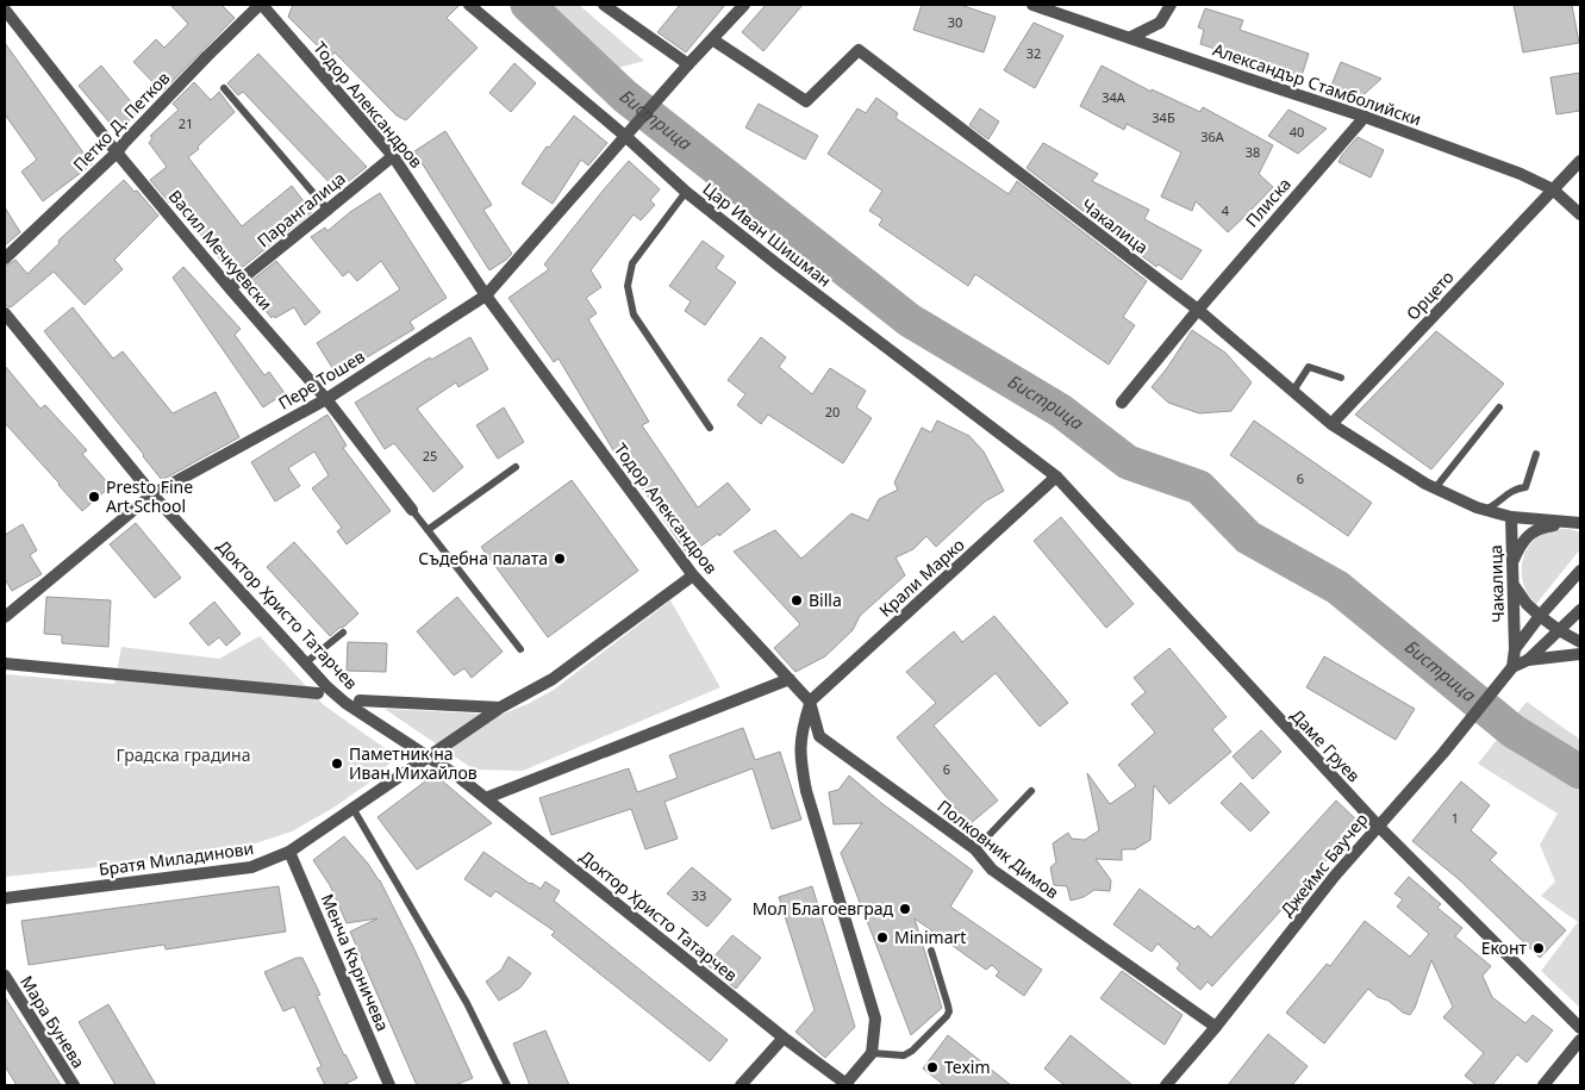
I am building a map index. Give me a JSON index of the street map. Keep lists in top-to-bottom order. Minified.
{"streets":{"street":["Александър Стамболийски","Тодор Александров","Петко Д. Петков","Плиска","Парангалица","Чакалица","Цар Иван Шишман","Васил Мечкуевски","Орцето","Пере Тошев","Крали Марко","Доктор Христо Татарчев","Даме Груев","Полковник Димов","Братя Миладинови","Джеймс Баучер","Менча Кърничева","Мара Бунева"]},"crossings":[["Александър Стамболийски","Плиска"],["Александър Стамболийски","Орцето"],["Тодор Александров","Петко Д. Петков"],["Тодор Александров","Парангалица"],["Тодор Александров","Пере Тошев"],["Тодор Александров","Крали Марко"],["Тодор Александров","Полковник Димов"],["Петко Д. Петков","Васил Мечкуевски"],["Плиска","Чакалица"],["Парангалица","Васил Мечкуевски"],["Чакалица","Орцето"],["Чакалица","Пере Тошев"],["Цар Иван Шишман","Пере Тошев"],["Цар Иван Шишман","Крали Марко"],["Цар Иван Шишман","Даме Груев"],["Васил Мечкуевски","Пере Тошев"],["Пере Тошев","Доктор Христо Татарчев"],["Крали Марко","Даме Груев"],["Крали Марко","Полковник Димов"],["Доктор Христо Татарчев","Братя Миладинови"],["Даме Груев","Джеймс Баучер"],["Полковник Димов","Джеймс Баучер"],["Братя Миладинови","Менча Кърничева"]],"water":["Бистрица"],"parks":["Градска градина"],"places":["Presto Fine Art School","Съдебна палата","Billa","Паметник на Иван Михайлов","Мол Благоевград","Minimart","Еконт","Texim"],"house_numbers":["30","32","34А","34Б","21","40","36А","38","4","20","25","6","6","1","33"]}
